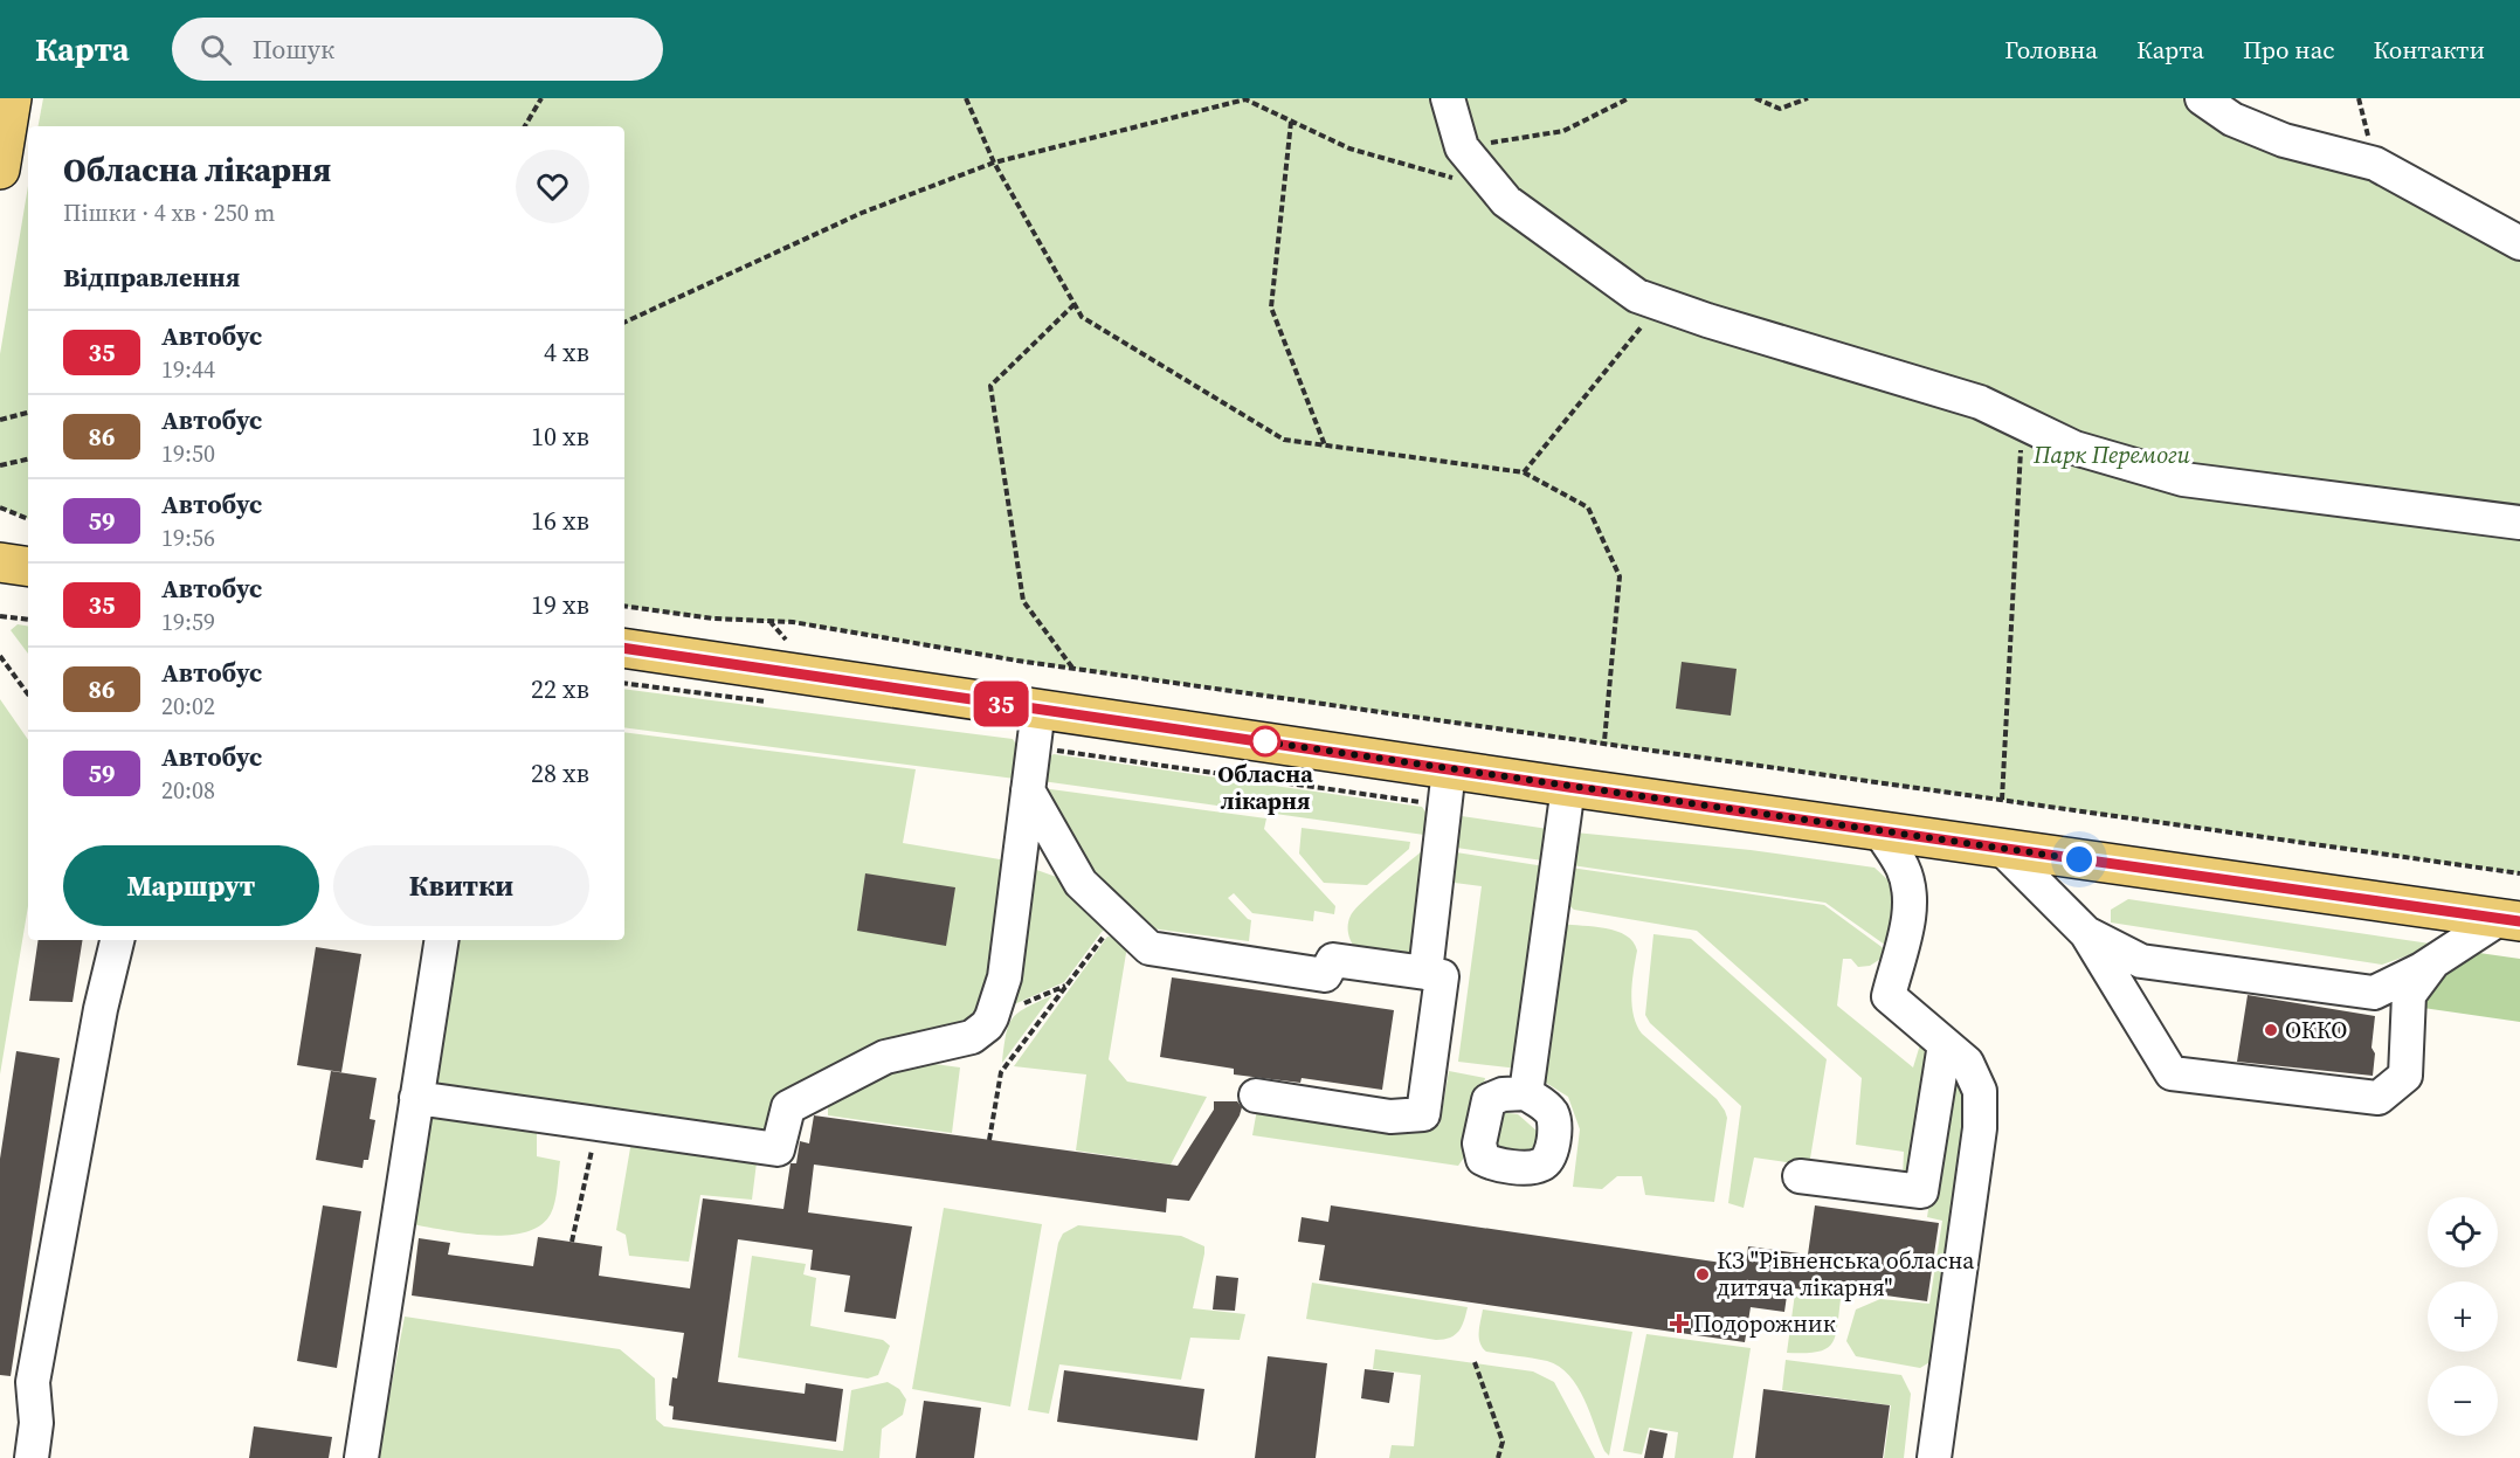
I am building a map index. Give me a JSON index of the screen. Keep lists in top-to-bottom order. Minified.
{"parks":["Парк Перемоги"],"places":{"other":["Обласна лікарня","ОККО","КЗ \"Рівненська обласна дитяча лікарня\""],"health":["Подорожник"]},"lines":["bus line 35"],"page":{"header":"Карта","search":"Пошук","nav":["Головна","Карта","Про нас","Контакти"],"on_map":"35","heading":[["Обласна лікарня","Пішки · 4 хв · 250 m"],"Відправлення"],"list":[{"mark":"35","name":"Автобус","note":"19:44","value":"4 хв"},{"mark":"86","name":"Автобус","note":"19:50","value":"10 хв"},{"mark":"59","name":"Автобус","note":"19:56","value":"16 хв"},{"mark":"35","name":"Автобус","note":"19:59","value":"19 хв"},{"mark":"86","name":"Автобус","note":"20:02","value":"22 хв"},{"mark":"59","name":"Автобус","note":"20:08","value":"28 хв"}],"buttons":["Маршрут","Квитки"],"map_buttons":["+","−"]}}
